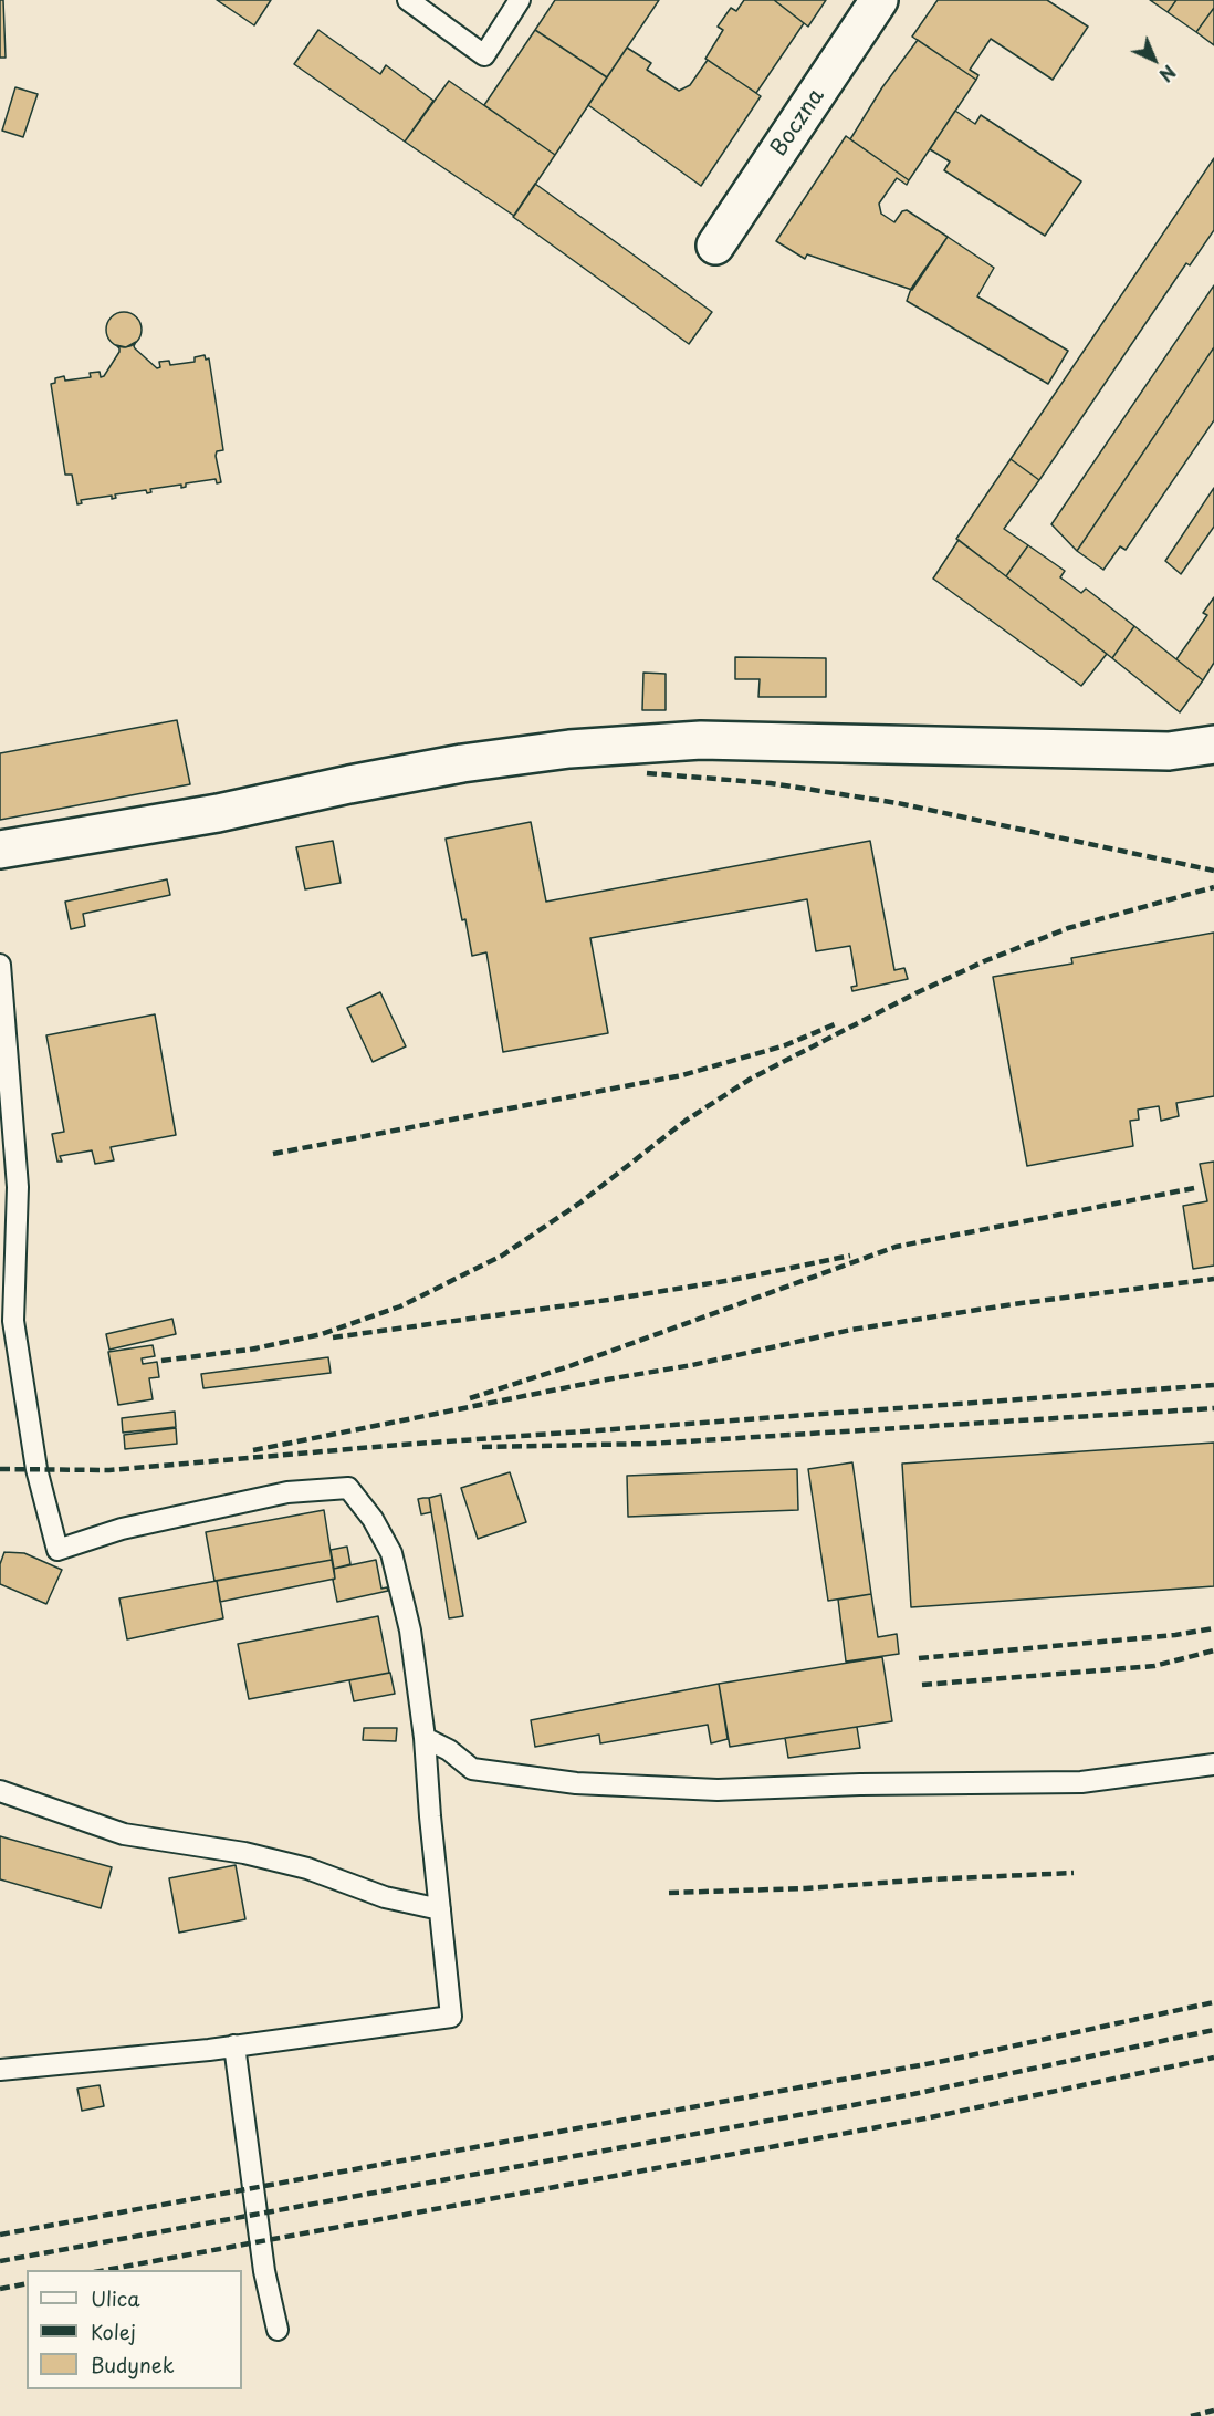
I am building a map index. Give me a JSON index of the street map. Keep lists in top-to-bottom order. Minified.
{"streets":{"street":["Boczna"]},"legend":["Ulica","Kolej","Budynek"],"north":"bottom right"}
